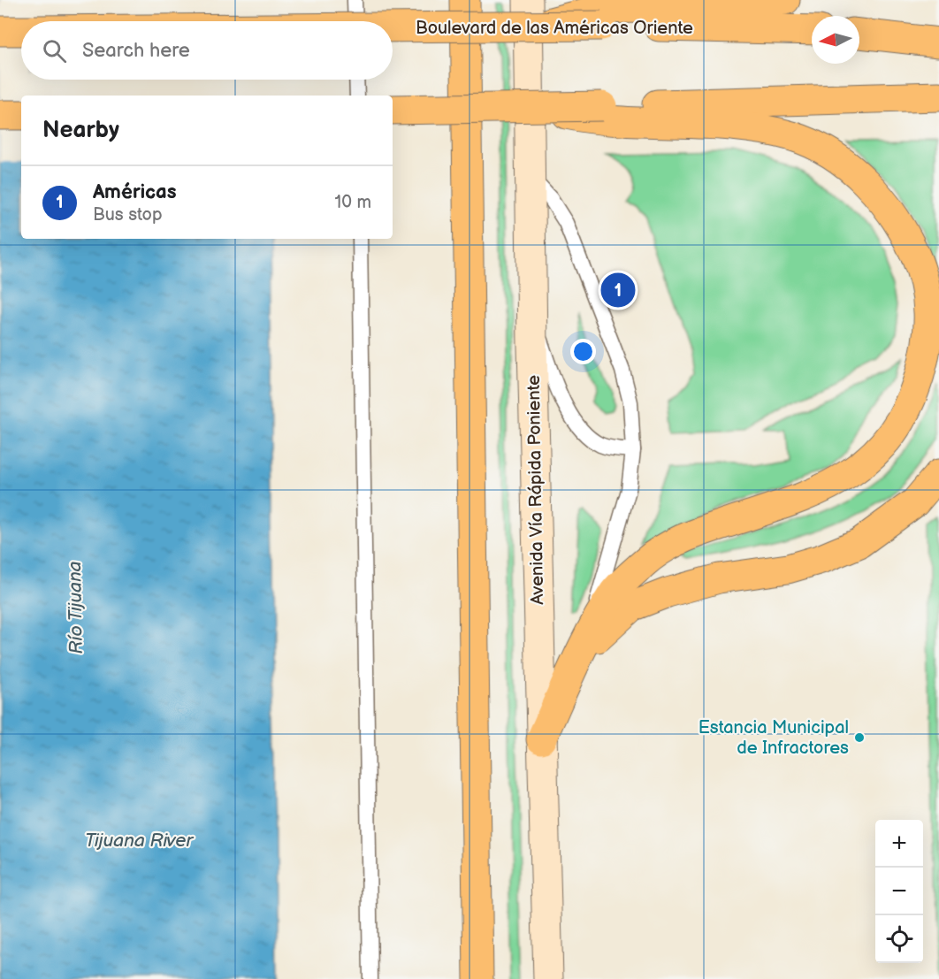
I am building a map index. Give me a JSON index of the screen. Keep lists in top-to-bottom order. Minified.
{"streets":{"main road":["Boulevard de las Américas Oriente","Avenida Vía Rápida Poniente"]},"crossings":[["Boulevard de las Américas Oriente","Avenida Vía Rápida Poniente"]],"water":["Río Tijuana","Tijuana River"],"places":["Estancia Municipal de Infractores"],"north":"left","page":{"search":"Search here","heading":"Nearby","list":[{"mark":"1","name":"Américas","note":"Bus stop","value":"10 m"}],"pins":"1","map_buttons":["+","−"]}}
